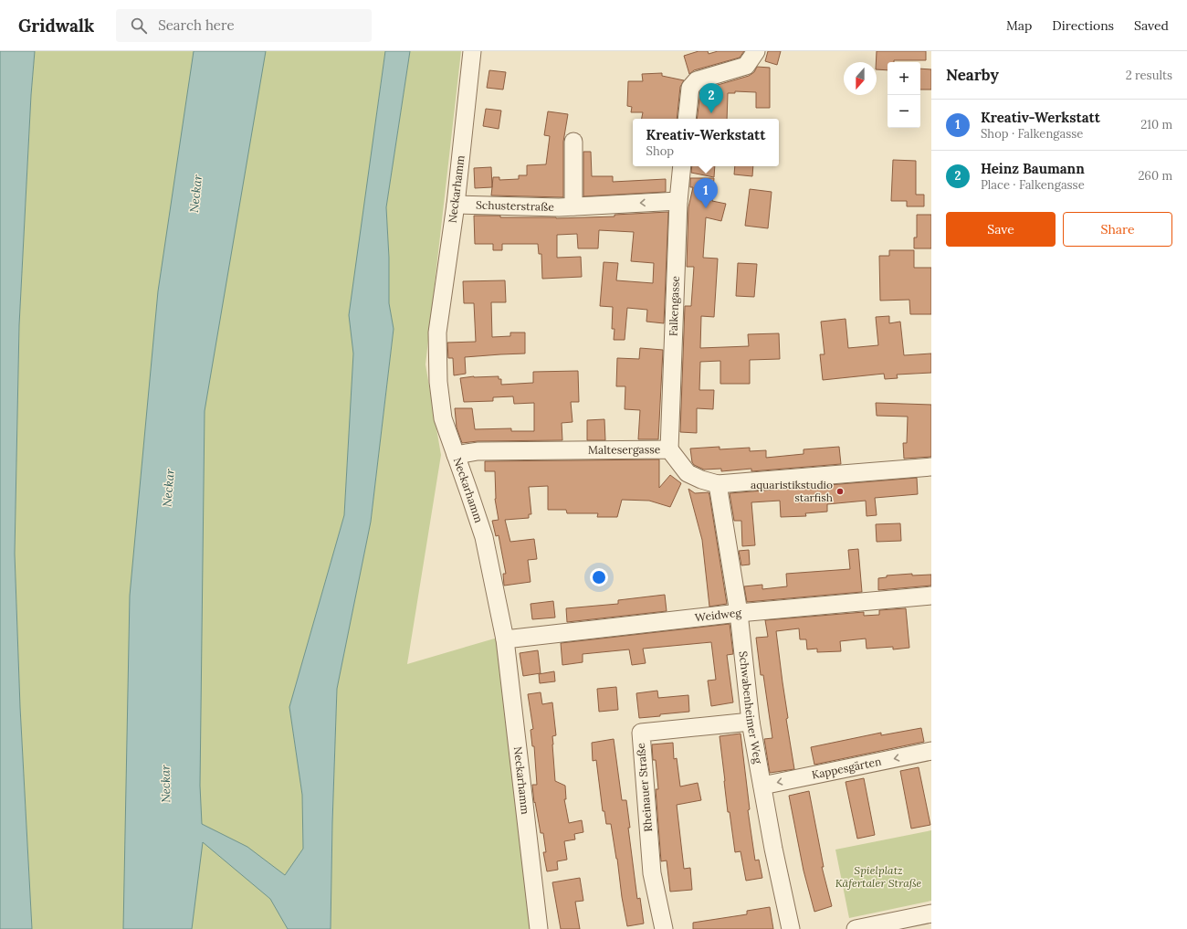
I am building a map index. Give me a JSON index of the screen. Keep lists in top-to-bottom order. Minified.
{"streets":{"street":["Neckarhamm","Schusterstraße","Falkengasse","Maltesergasse","Weidweg","Schwabenheimer Weg","Kappesgärten","Rheinauer Straße"]},"crossings":[["Neckarhamm","Schusterstraße"],["Neckarhamm","Maltesergasse"],["Neckarhamm","Weidweg"],["Schusterstraße","Falkengasse"],["Falkengasse","Maltesergasse"],["Maltesergasse","Schwabenheimer Weg"],["Weidweg","Schwabenheimer Weg"],["Schwabenheimer Weg","Kappesgärten"],["Schwabenheimer Weg","Rheinauer Straße"]],"one_way":["Schusterstraße","Kappesgärten"],"water":["Neckar"],"parks":["Spielplatz Käfertaler Straße"],"places":["aquaristikstudio starfish"],"north":"bottom","page":{"header":"Gridwalk","search":"Search here","nav":["Map","Directions","Saved"],"heading":["Nearby","2 results"],"map_buttons":["+","−"],"pins":["2","1"],"list":[{"mark":"1","name":"Kreativ-Werkstatt","note":"Shop · Falkengasse","value":"210 m"},{"mark":"2","name":"Heinz Baumann","note":"Place · Falkengasse","value":"260 m"}],"popup":["Kreativ-Werkstatt","Shop"],"buttons":["Save","Share"]}}
